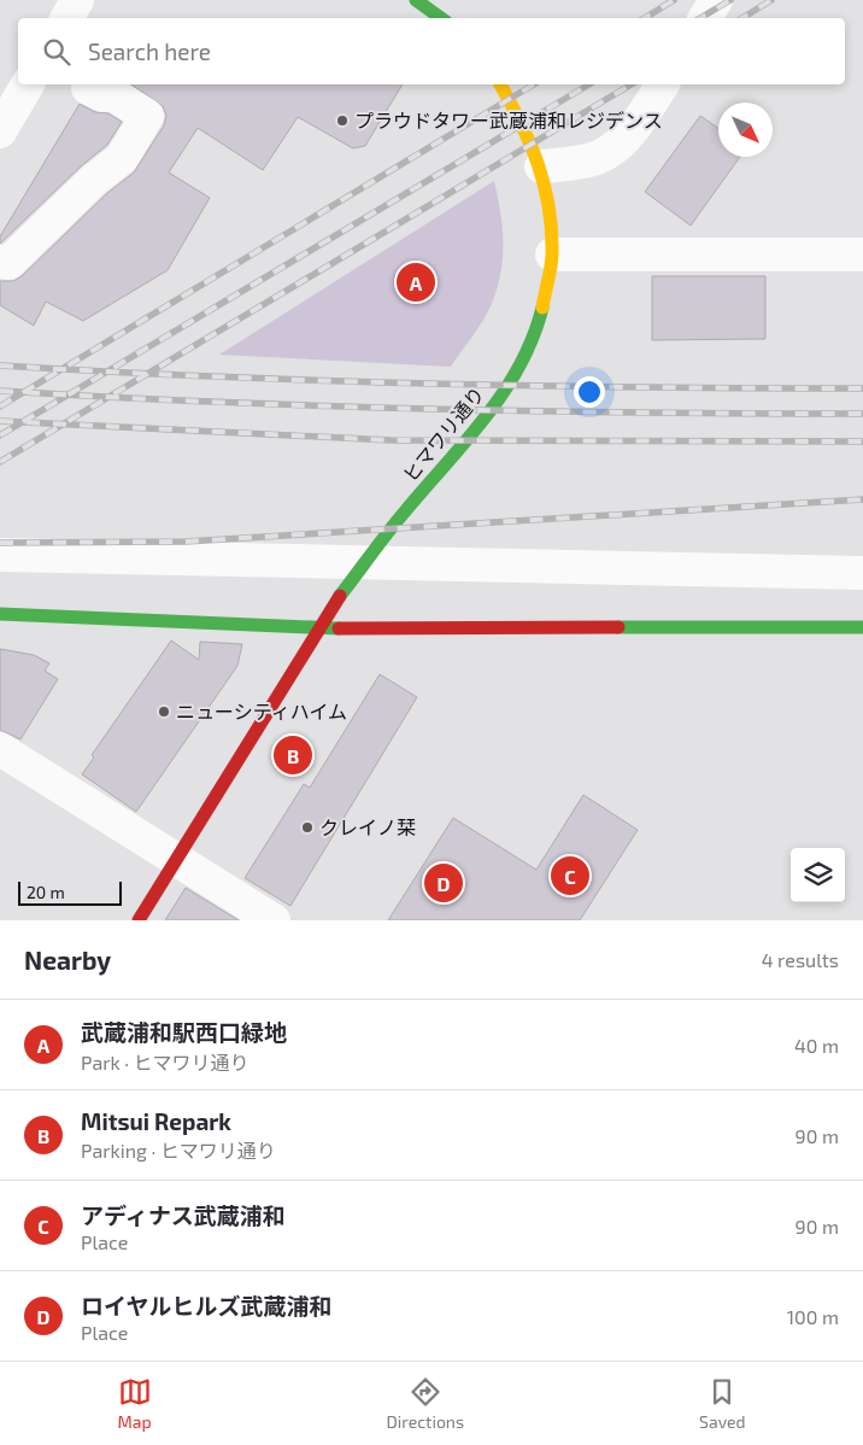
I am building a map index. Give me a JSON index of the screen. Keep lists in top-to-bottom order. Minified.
{"streets":{"street":["ヒマワリ通り"]},"places":["プラウドタワー武蔵浦和レジデンス","ニューシティハイム","クレイノ栞"],"scale_bar":"20 m","north":"bottom right","page":{"search":"Search here","pins":["A","B","C","D"],"scale":"20 m","heading":["Nearby","4 results"],"list":[{"mark":"A","name":"武蔵浦和駅西口緑地","note":"Park · ヒマワリ通り","value":"40 m"},{"mark":"B","name":"Mitsui Repark","note":"Parking · ヒマワリ通り","value":"90 m"},{"mark":"C","name":"アディナス武蔵浦和","note":"Place","value":"90 m"},{"mark":"D","name":"ロイヤルヒルズ武蔵浦和","note":"Place","value":"100 m"}],"nav":["Map","Directions","Saved"]}}
